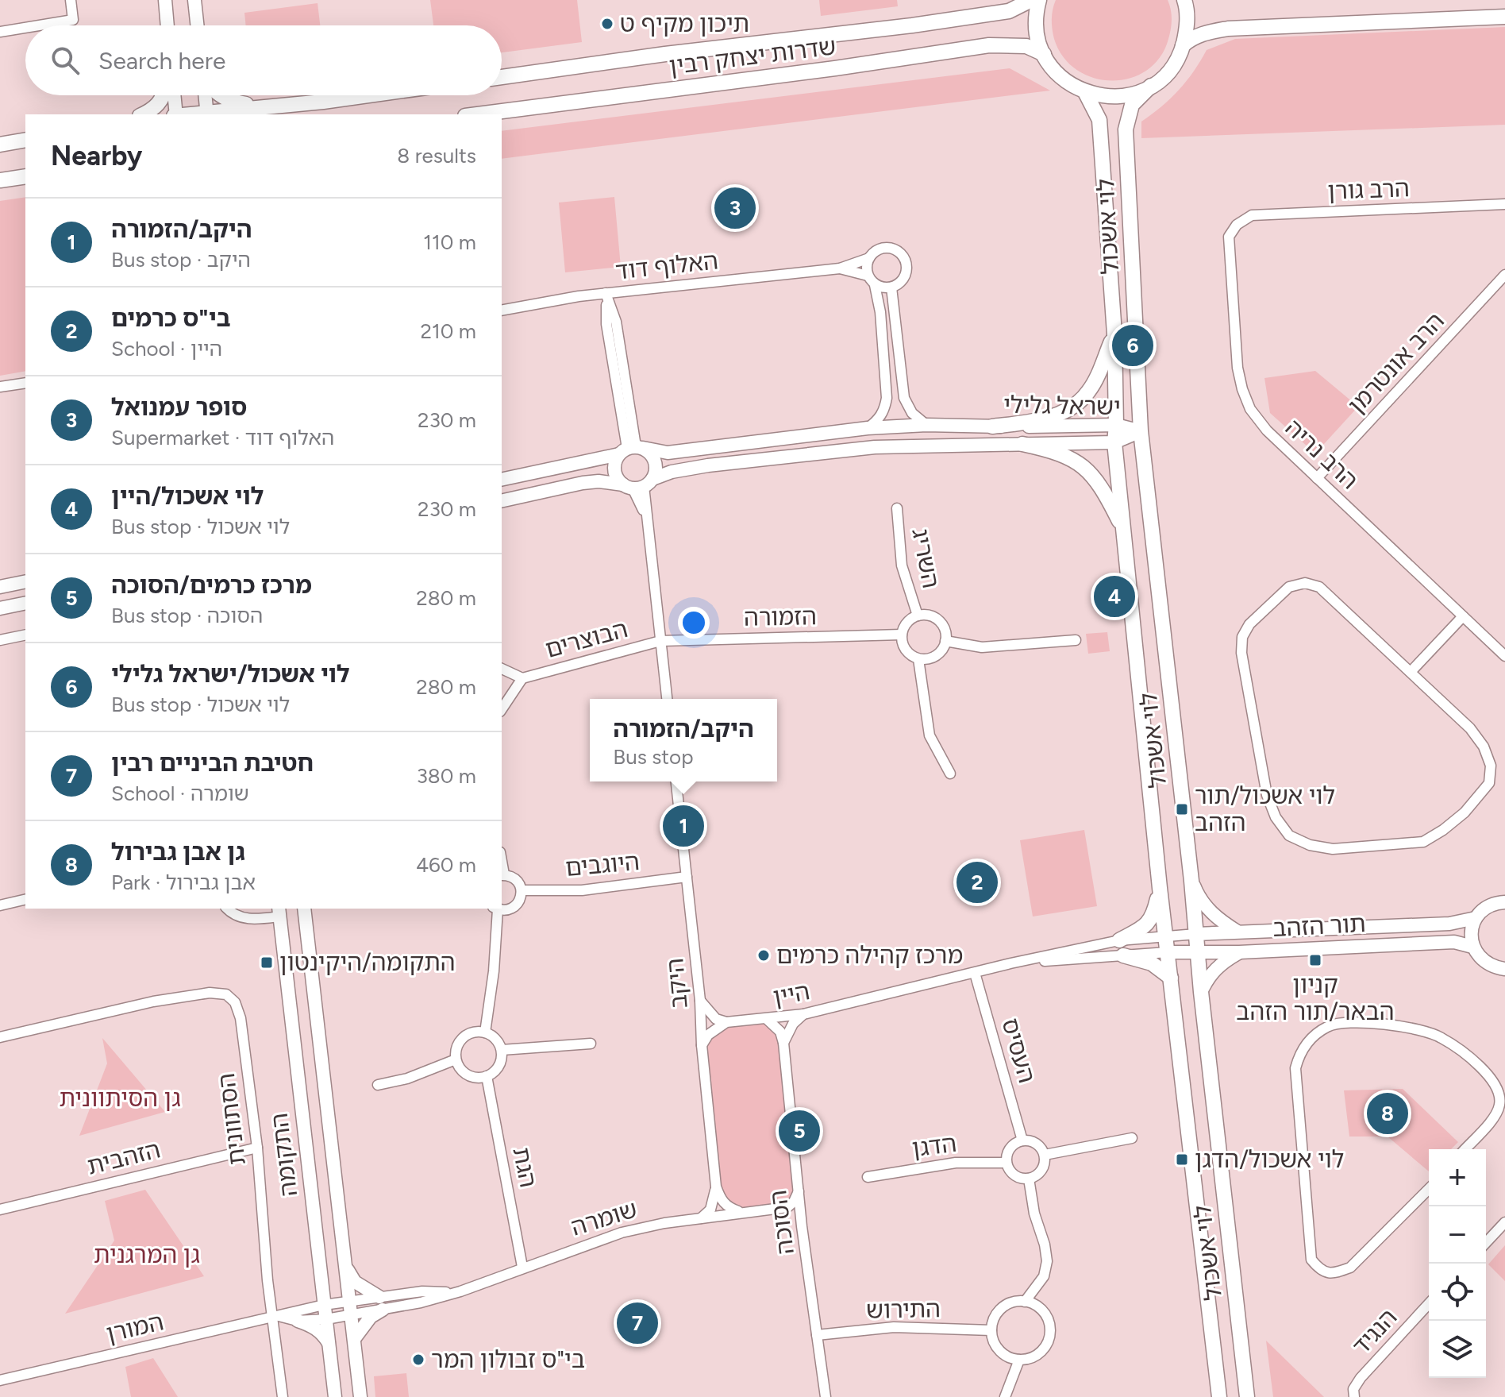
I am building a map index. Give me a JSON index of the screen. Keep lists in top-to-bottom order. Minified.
{"streets":{"main road":["שדרות יצחק רבין","לוי אשכול"],"street":["הרב גורן","האלוף דוד","הרב אונטרמן","ישראל גלילי","הרב נריה","השריג","הזמורה","הבוצרים","היוגבים","תור הזהב","היקב","היין","העסיס","הסתוונית","הדגן","התקומה","הזהבית","הגת","שומרה","הסוכה","התירוש","המורן","הנגיד"]},"crossings":[["הרב גורן","הרב נריה"],["לוי אשכול","ישראל גלילי"],["לוי אשכול","תור הזהב"],["לוי אשכול","היין"],["הרב אונטרמן","הרב נריה"],["השריג","הזמורה"],["הזמורה","הבוצרים"],["היוגבים","היקב"],["תור הזהב","היין"],["היקב","שומרה"],["היין","העסיס"],["היין","הסוכה"],["העסיס","הדגן"],["הסתוונית","הזהבית"],["הסתוונית","המורן"],["התקומה","שומרה"],["התקומה","המורן"],["הגת","שומרה"],["שומרה","המורן"],["הסוכה","התירוש"]],"parks":["גן הסיתוונית","גן המרגנית"],"places":{"other":["תיכון מקיף ט","מרכז קהילה כרמים","בי\"ס זבולון המר"],"transit":["לוי אשכול/תור הזהב","קניון הבאר/תור הזהב","התקומה/היקינטון","לוי אשכול/הדגן"]},"page":{"search":"Search here","heading":["Nearby","8 results"],"pins":["3","6","4","1","2","8","5","7"],"list":[{"mark":"1","name":"היקב/הזמורה","note":"Bus stop · היקב","value":"110 m"},{"mark":"2","name":"בי\"ס כרמים","note":"School · היין","value":"210 m"},{"mark":"3","name":"סופר עמנואל","note":"Supermarket · האלוף דוד","value":"230 m"},{"mark":"4","name":"לוי אשכול/היין","note":"Bus stop · לוי אשכול","value":"230 m"},{"mark":"5","name":"מרכז כרמים/הסוכה","note":"Bus stop · הסוכה","value":"280 m"},{"mark":"6","name":"לוי אשכול/ישראל גלילי","note":"Bus stop · לוי אשכול","value":"280 m"},{"mark":"7","name":"חטיבת הביניים רבין","note":"School · שומרה","value":"380 m"},{"mark":"8","name":"גן אבן גבירול","note":"Park · אבן גבירול","value":"460 m"}],"popup":["היקב/הזמורה","Bus stop"],"map_buttons":["+","−"]}}
